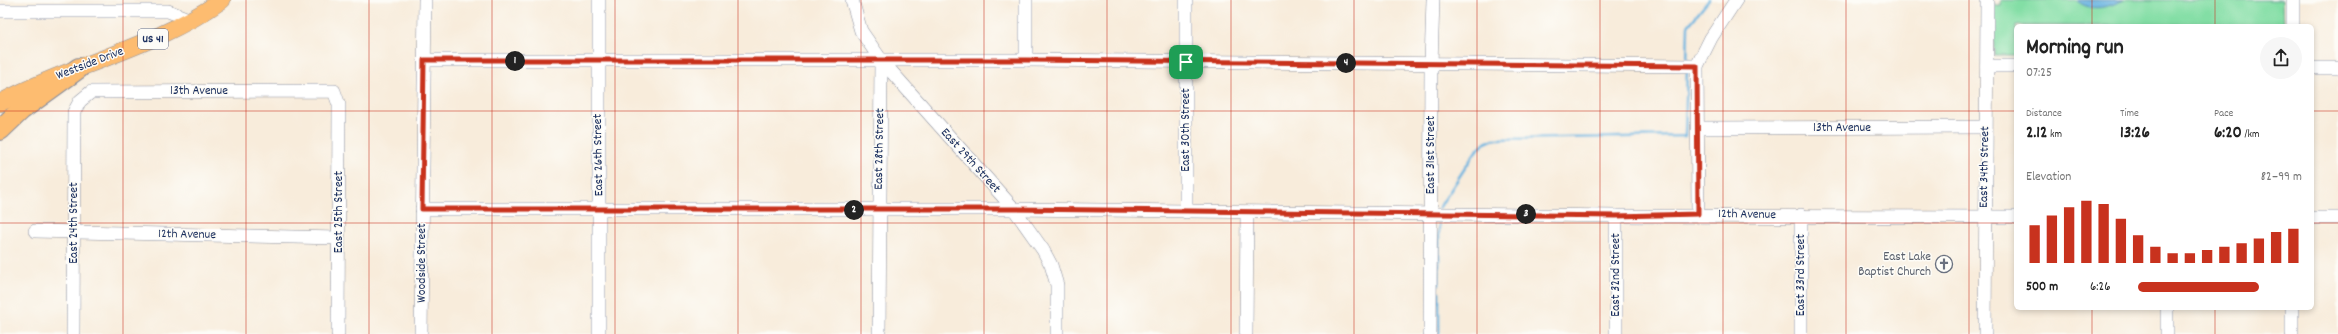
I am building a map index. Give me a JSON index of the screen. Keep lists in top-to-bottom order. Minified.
{"streets":{"main road":["US 41","Westside Drive"],"street":["13th Avenue","East 30th Street","East 28th Street","East 26th Street","East 31st Street","East 29th Street","East 34th Street","East 25th Street","12th Avenue","East 24th Street","Woodside Street","East 32nd Street","East 33rd Street"]},"crossings":[["13th Avenue","East 34th Street"],["13th Avenue","East 25th Street"],["13th Avenue","East 24th Street"],["East 30th Street","12th Avenue"],["East 28th Street","East 29th Street"],["East 28th Street","12th Avenue"],["East 26th Street","12th Avenue"],["East 31st Street","12th Avenue"],["East 29th Street","12th Avenue"],["East 34th Street","12th Avenue"],["East 25th Street","12th Avenue"],["12th Avenue","East 24th Street"],["12th Avenue","Woodside Street"],["12th Avenue","East 32nd Street"],["12th Avenue","East 33rd Street"]],"places":{"church":["East Lake Baptist Church"]},"page":{"heading":["Morning run","07:25"],"pins":["1","4","2","3"],"stats":[["Distance","2.12 km"],["Time","13:26"],["Pace","6:20 /km"]],"chart":["Elevation","82–99 m"],"list":[{"name":"500 m","note":"6:26"}]}}
